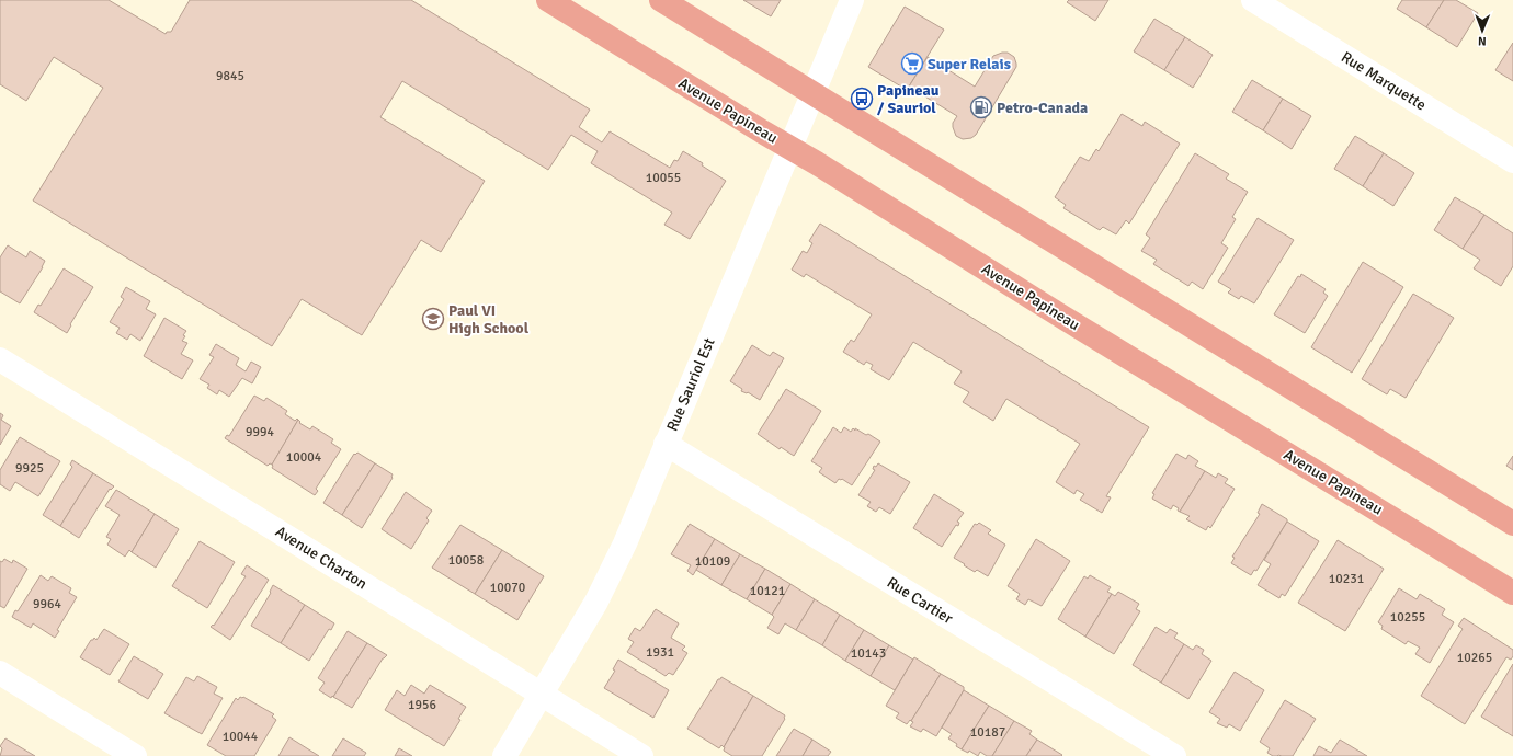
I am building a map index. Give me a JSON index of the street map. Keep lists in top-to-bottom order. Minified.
{"streets":{"main road":["Avenue Papineau"],"street":["Rue Marquette","Rue Sauriol Est","Avenue Charton","Rue Cartier"]},"crossings":[["Avenue Papineau","Rue Sauriol Est"],["Rue Sauriol Est","Avenue Charton"],["Rue Sauriol Est","Rue Cartier"]],"places":{"supermarket":["Super Relais"],"bus stop":["Papineau / Sauriol"],"fuel station":["Petro-Canada"],"school or university":["Paul VI High School"]},"house_numbers":["9845","10055","9994","10004","9925","10058","10109","10231","10070","10121","9964","10255","1931","10143","10265","1956","10187","10044"],"north":"bottom"}
